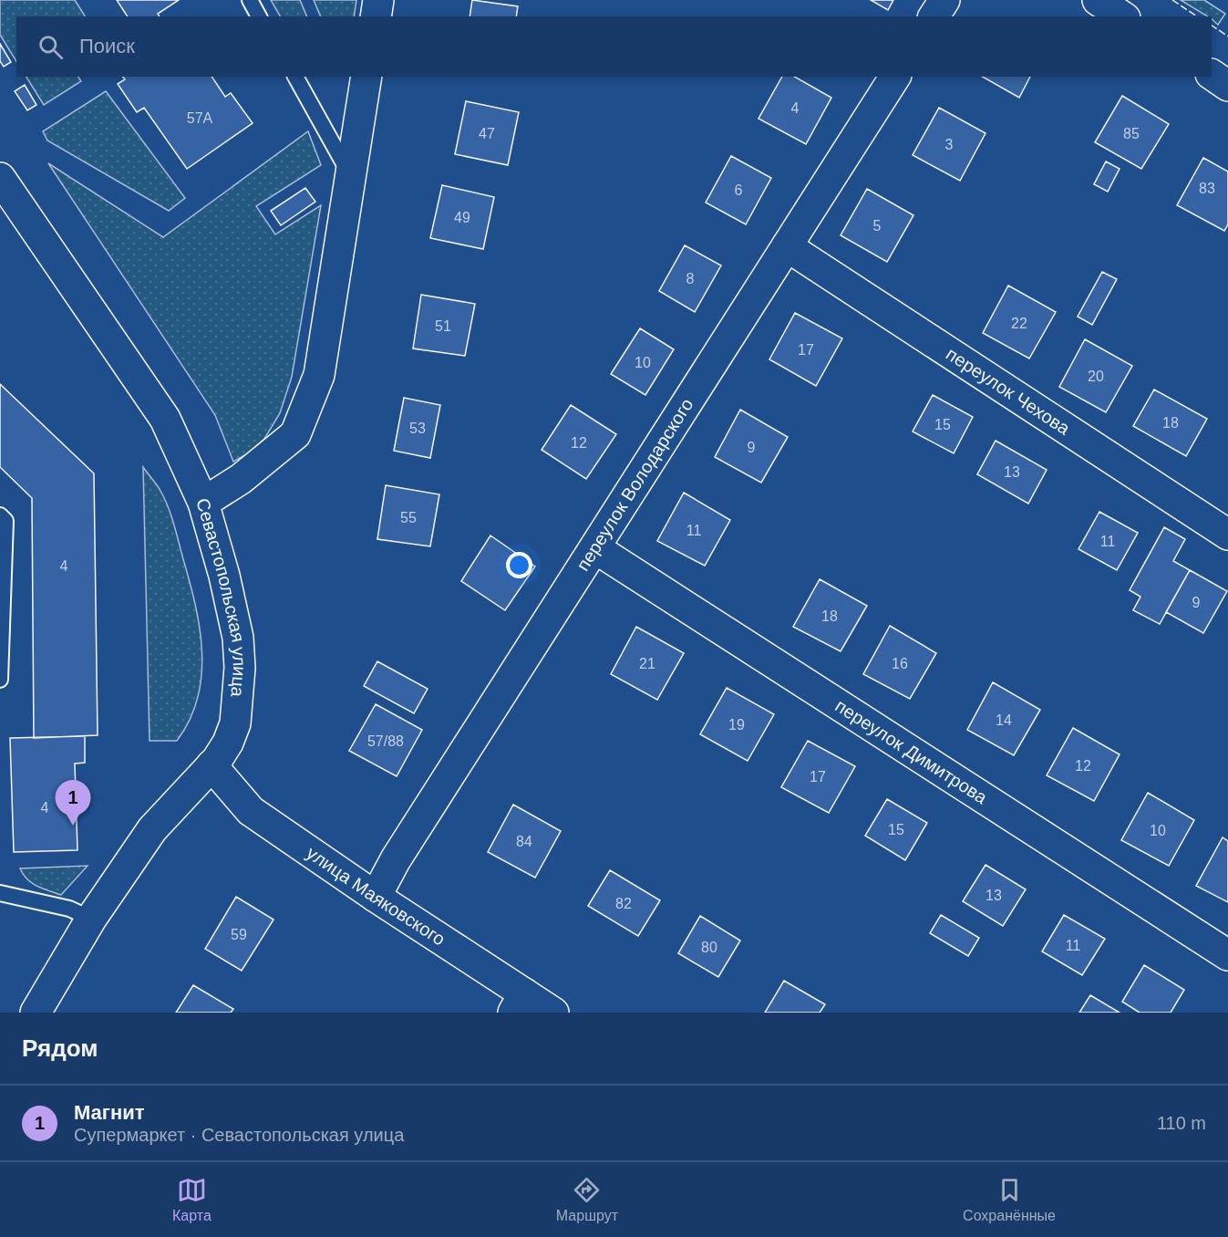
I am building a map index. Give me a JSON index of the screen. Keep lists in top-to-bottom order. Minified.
{"streets":{"street":["переулок Чехова","переулок Володарского","Севастопольская улица","переулок Димитрова","улица Маяковского"]},"crossings":[["переулок Чехова","переулок Володарского"],["переулок Володарского","переулок Димитрова"],["переулок Володарского","улица Маяковского"],["Севастопольская улица","улица Маяковского"]],"house_numbers":["4","57А","47","85","3","83","6","49","5","8","22","51","17","10","20","18","15","53","12","9","13","55","11","11","4","9","18","21","16","14","19","57/88","12","17","4","15","10","84","13","82","59","11","80"],"page":{"search":"Поиск","pins":"1","heading":"Рядом","list":[{"mark":"1","name":"Магнит","note":"Супермаркет · Севастопольская улица","value":"110 m"}],"nav":["Карта","Маршрут","Сохранённые"]}}
